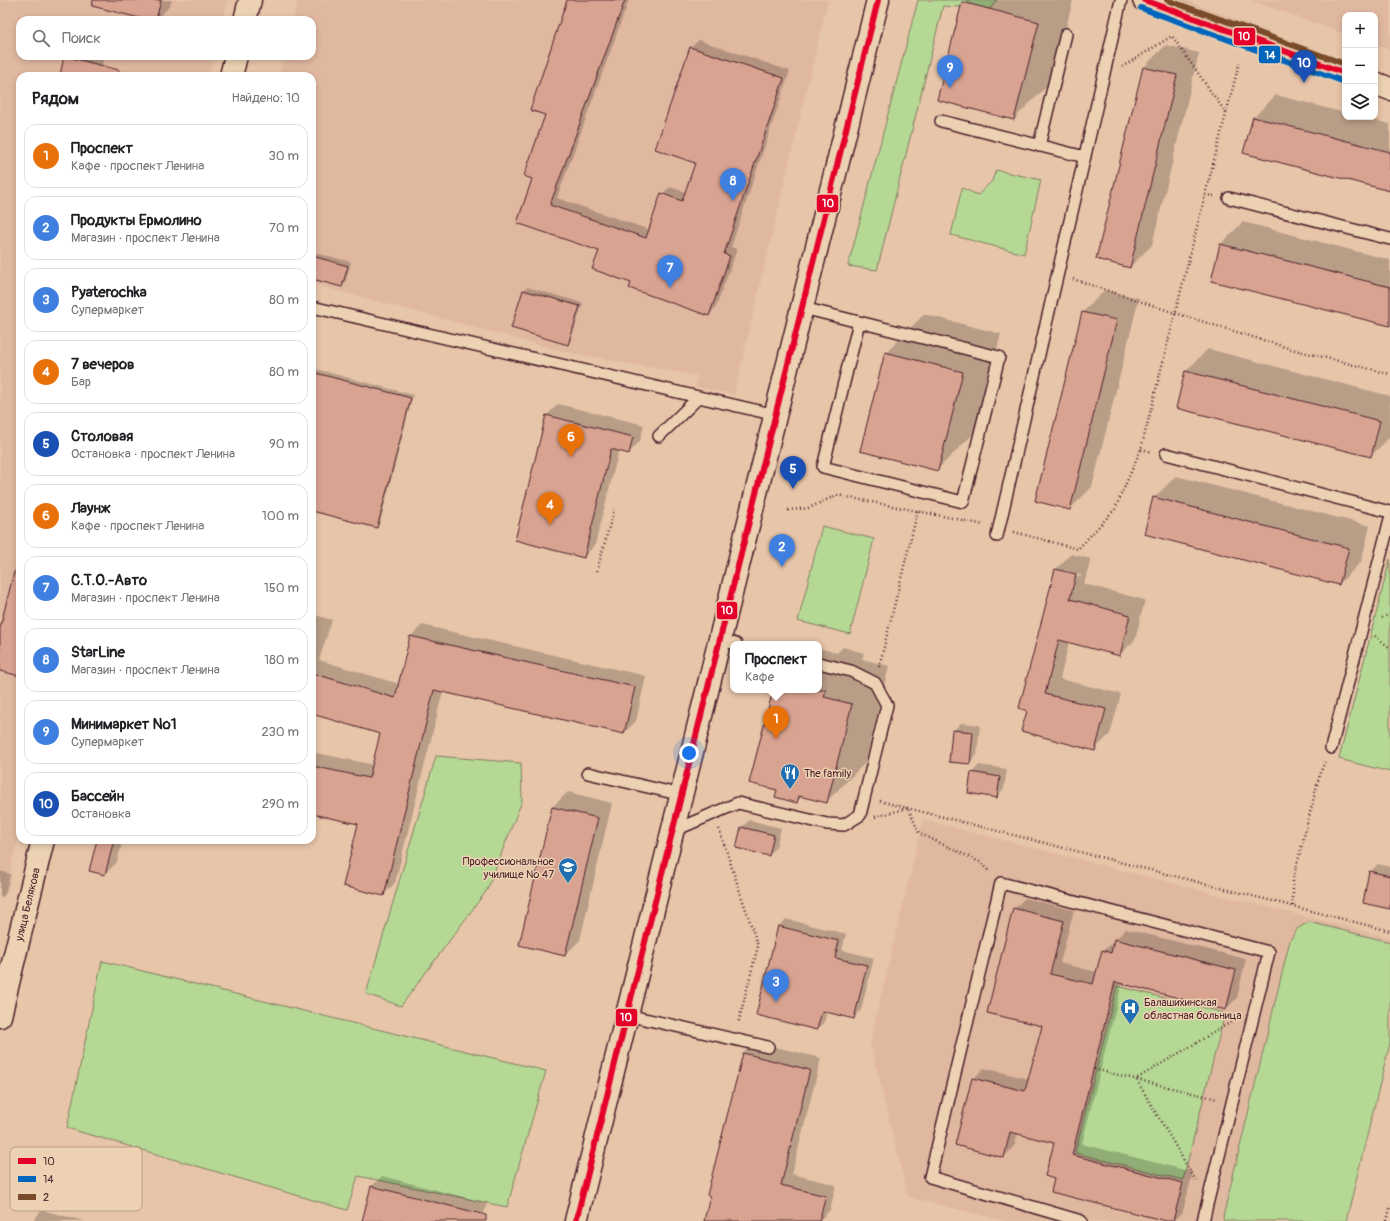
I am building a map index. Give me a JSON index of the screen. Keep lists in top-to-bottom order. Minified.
{"streets":{"main road":["улица Белякова"]},"places":{"restaurant":["The family"],"school or university":["Профессиональное училище № 47"],"hospital":["Балашихинская областная больница"]},"lines":["transit line 10","transit line 2","transit line 14"],"legend":["10","14","2"],"page":{"map_buttons":["+","−"],"search":"Поиск","pins":["10","9","8","7","6","5","4","2","1","3"],"heading":["Рядом","Найдено: 10"],"list":[{"mark":"1","name":"Проспект","note":"Кафе · проспект Ленина","value":"30 m"},{"mark":"2","name":"Продукты Ермолино","note":"Магазин · проспект Ленина","value":"70 m"},{"mark":"3","name":"Pyaterochka","note":"Супермаркет","value":"80 m"},{"mark":"4","name":"7 вечеров","note":"Бар","value":"80 m"},{"mark":"5","name":"Столовая","note":"Остановка · проспект Ленина","value":"90 m"},{"mark":"6","name":"Лаунж","note":"Кафе · проспект Ленина","value":"100 m"},{"mark":"7","name":"С.Т.О.-Авто","note":"Магазин · проспект Ленина","value":"150 m"},{"mark":"8","name":"StarLine","note":"Магазин · проспект Ленина","value":"180 m"},{"mark":"9","name":"Минимаркет №1","note":"Супермаркет","value":"230 m"},{"mark":"10","name":"Бассейн","note":"Остановка","value":"290 m"}],"popup":["Проспект","Кафе"]}}
